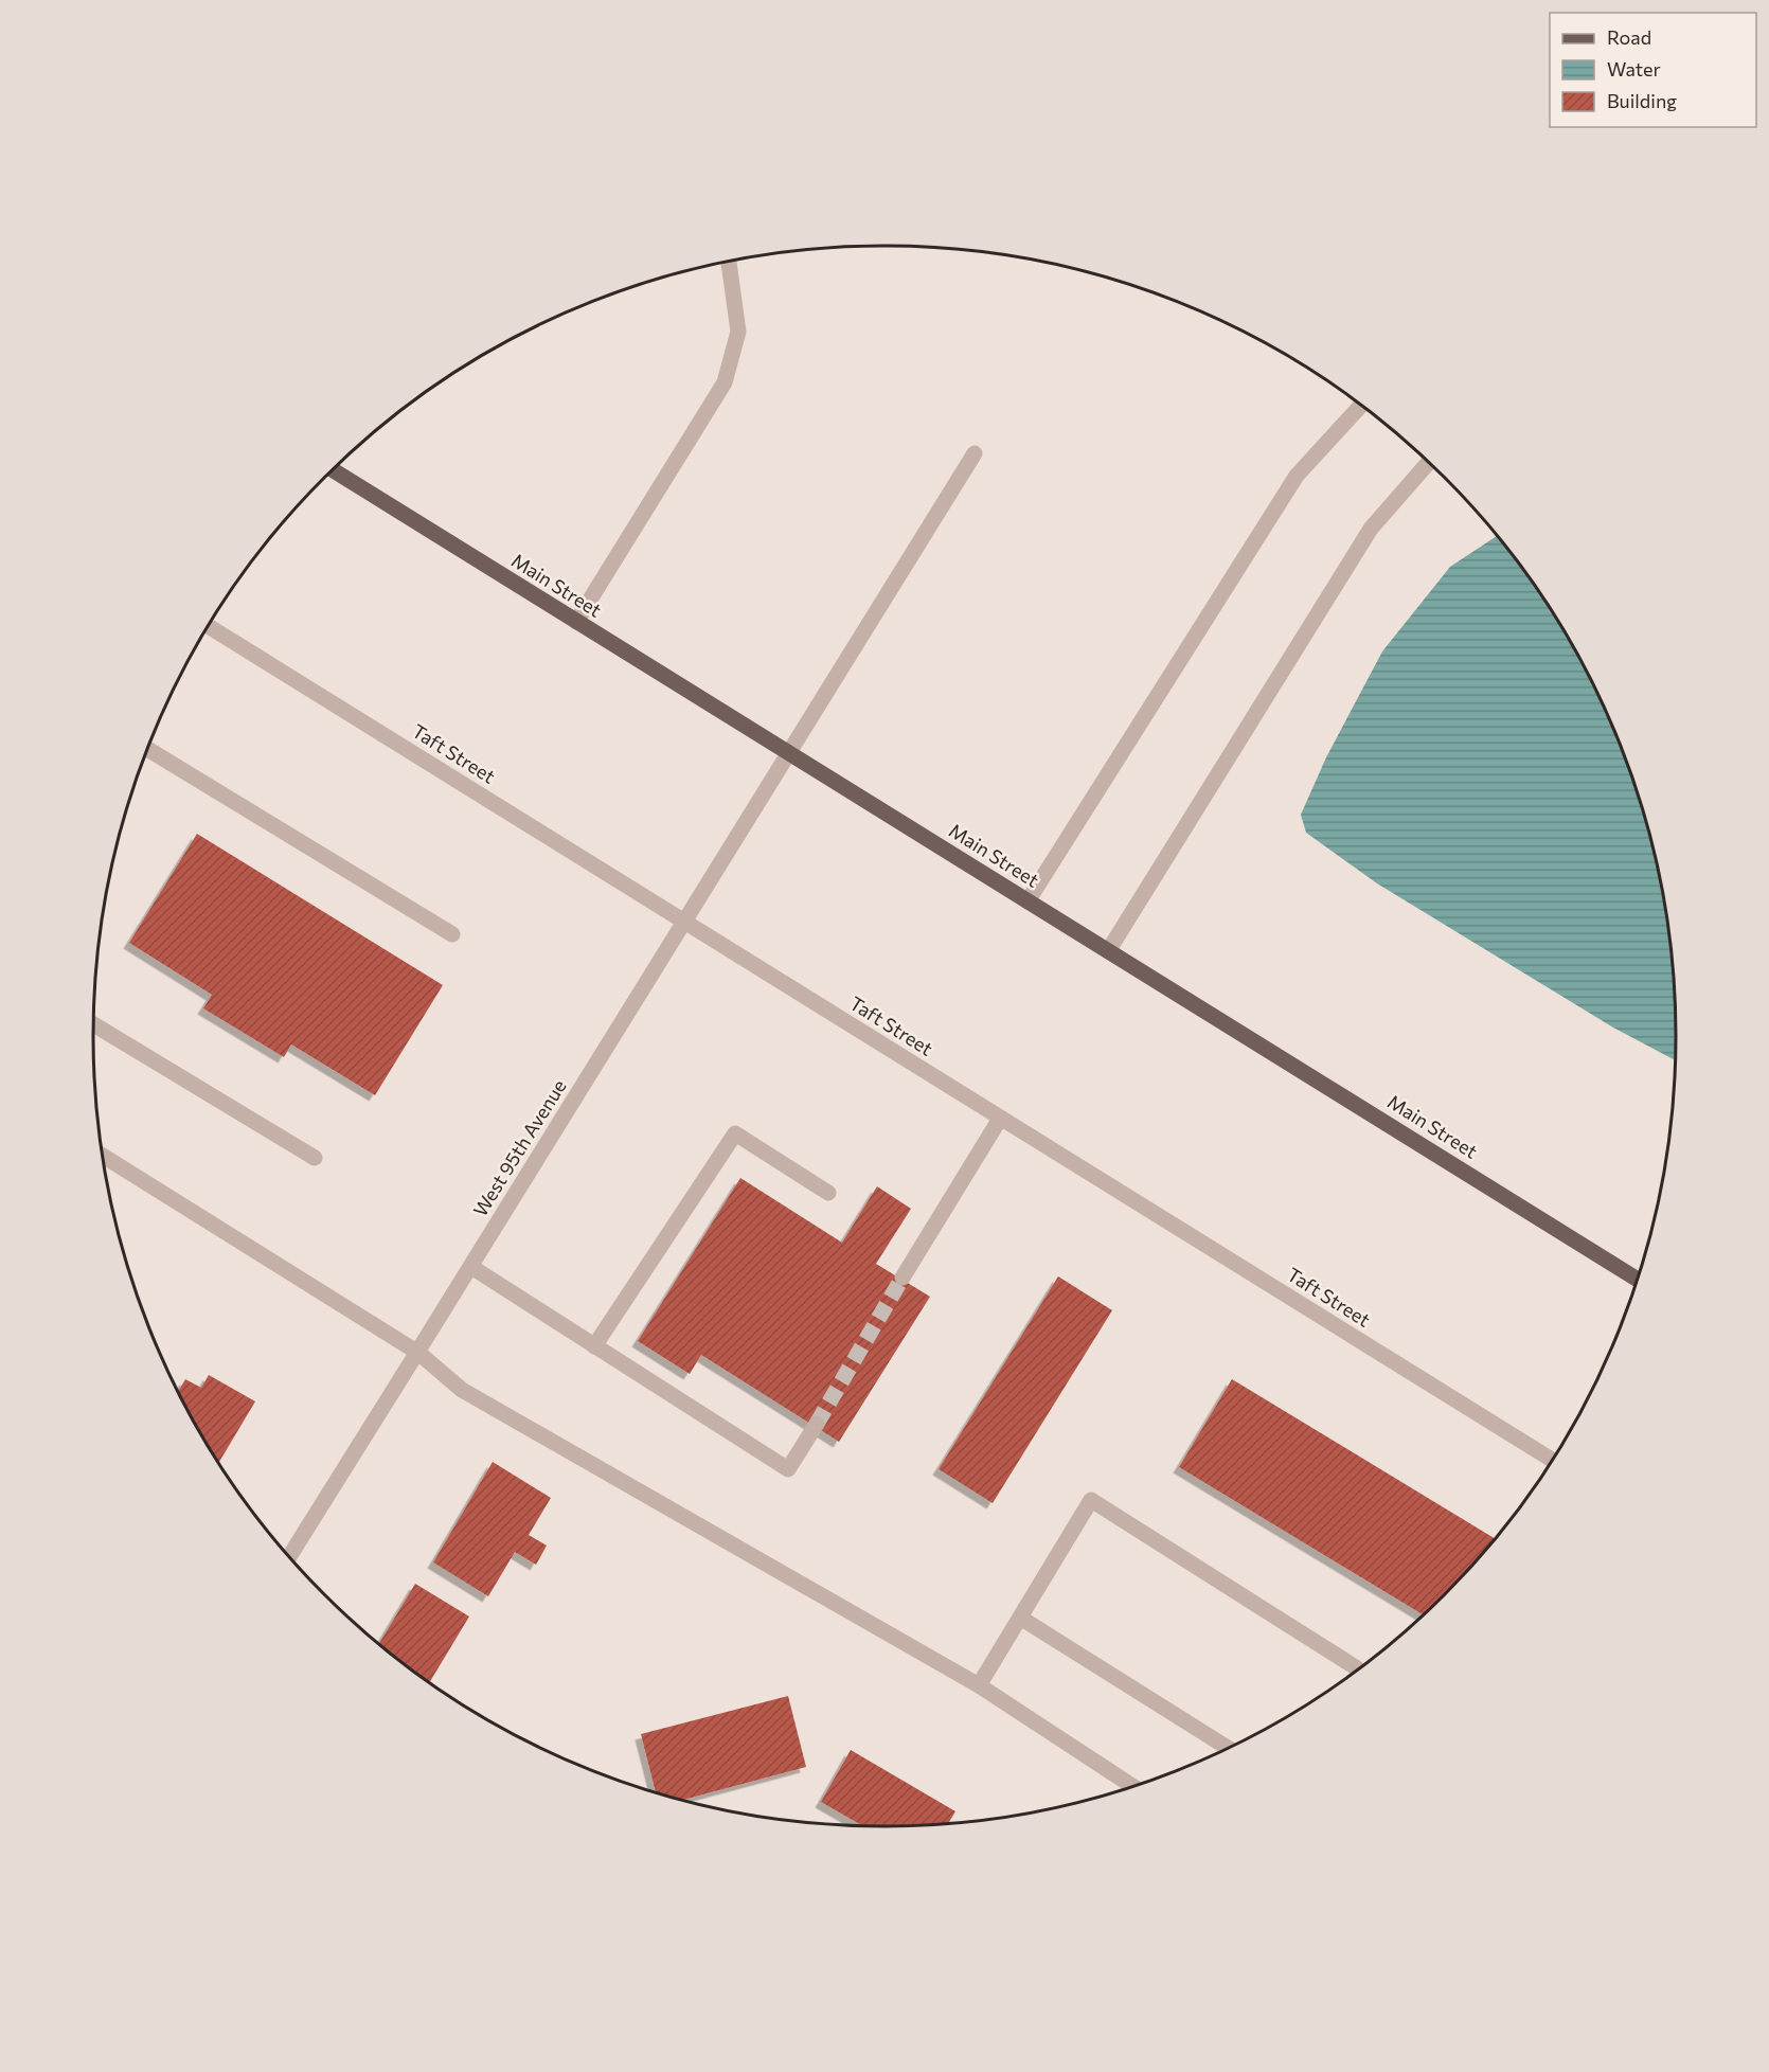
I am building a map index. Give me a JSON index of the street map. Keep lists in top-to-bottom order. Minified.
{"streets":{"main road":["Main Street"],"street":["Taft Street","West 95th Avenue"]},"crossings":[["Main Street","West 95th Avenue"],["Taft Street","West 95th Avenue"]],"legend":["Road","Water","Building"]}
